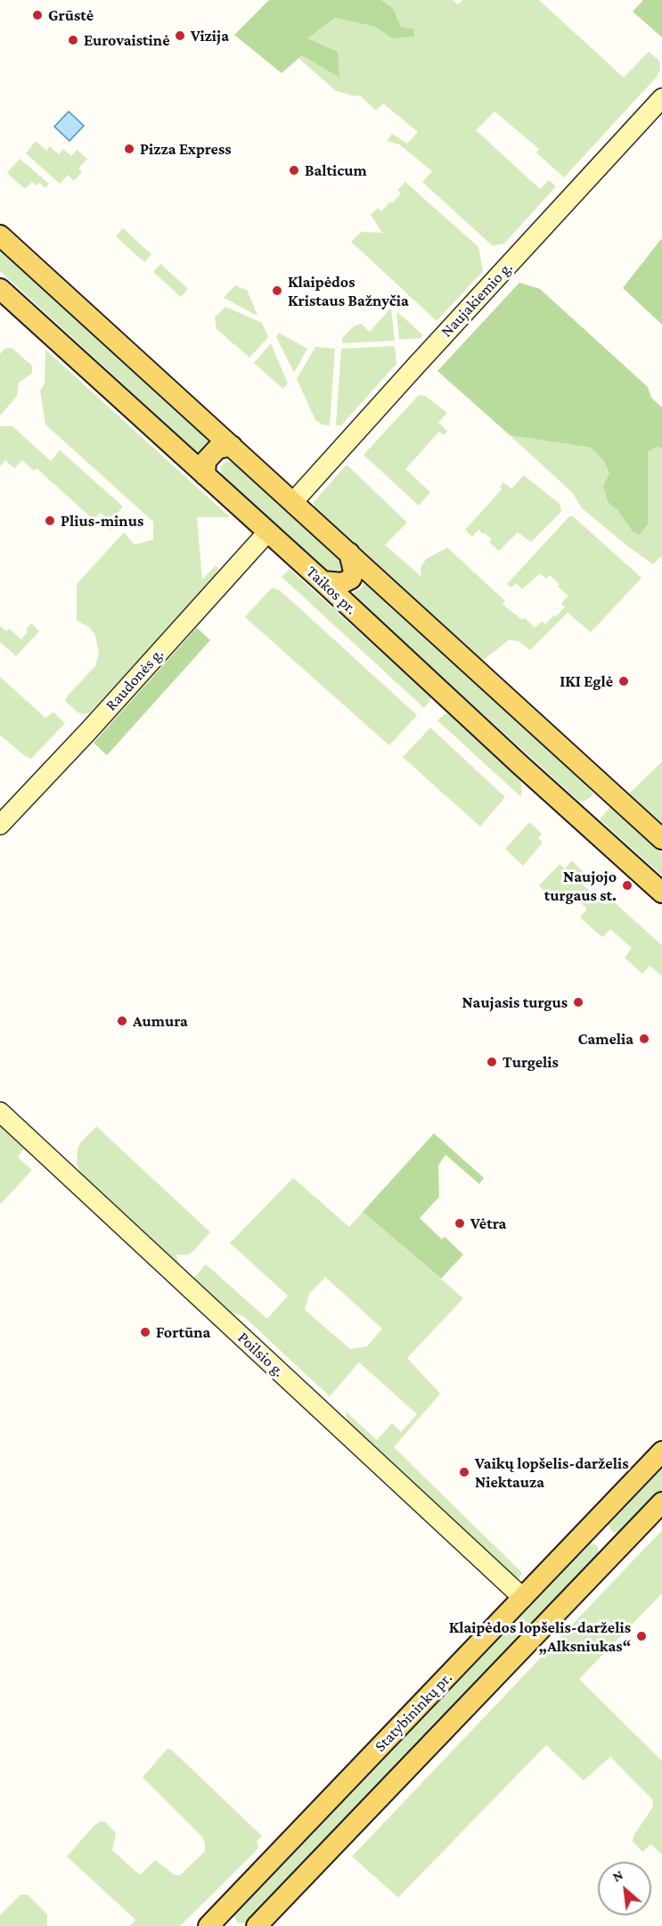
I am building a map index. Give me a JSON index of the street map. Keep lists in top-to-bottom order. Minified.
{"streets":{"main road":["Taikos pr.","Statybininkų pr."],"street":["Naujakiemio g.","Raudonės g.","Poilsio g."]},"crossings":[["Taikos pr.","Raudonės g."],["Poilsio g.","Statybininkų pr."]],"places":["Grūstė","Vizija","Eurovaistinė","Pizza Express","Balticum","Klaipėdos Kristaus Bažnyčia","Plius-minus","IKI Eglė","Naujojo turgaus st.","Naujasis turgus","Aumura","Camelia","Turgelis","Vėtra","Fortūna","Vaikų lopšelis-darželis Niektauza","Klaipėdos lopšelis-darželis „Alksniukas“"],"north":"top left"}
